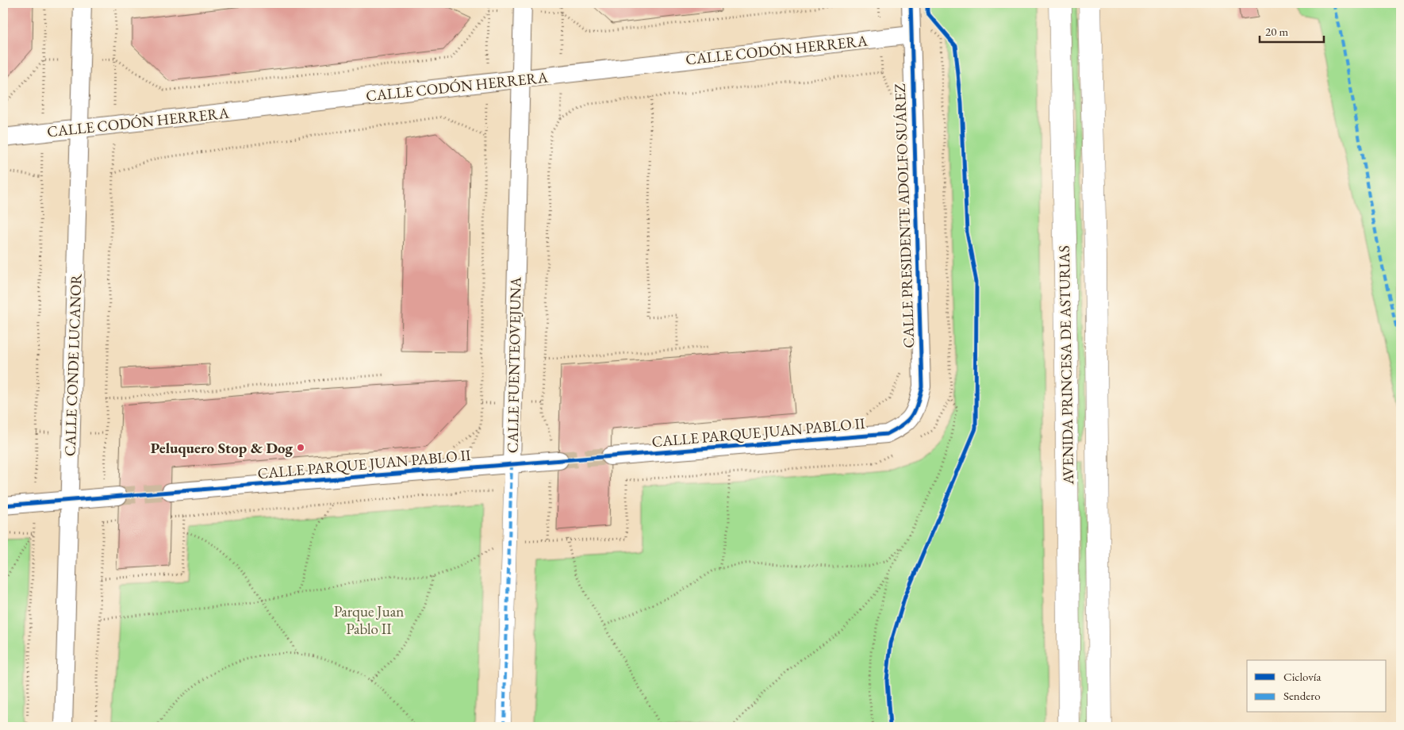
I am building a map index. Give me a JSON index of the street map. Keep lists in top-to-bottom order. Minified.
{"streets":{"main road":["AVENIDA PRINCESA DE ASTURIAS"],"street":["CALLE CODÓN HERRERA","CALLE PRESIDENTE ADOLFO SUÁREZ","CALLE CONDE LUCANOR","CALLE FUENTEOVEJUNA","CALLE PARQUE JUAN PABLO II"]},"crossings":[["CALLE CODÓN HERRERA","CALLE PRESIDENTE ADOLFO SUÁREZ"],["CALLE CODÓN HERRERA","CALLE CONDE LUCANOR"],["CALLE CODÓN HERRERA","CALLE FUENTEOVEJUNA"],["CALLE PRESIDENTE ADOLFO SUÁREZ","CALLE PARQUE JUAN PABLO II"],["CALLE FUENTEOVEJUNA","CALLE PARQUE JUAN PABLO II"]],"parks":["Parque Juan Pablo II"],"places":["Peluquero Stop & Dog"],"legend":["Ciclovía","Sendero"],"scale_bar":"20 m"}
